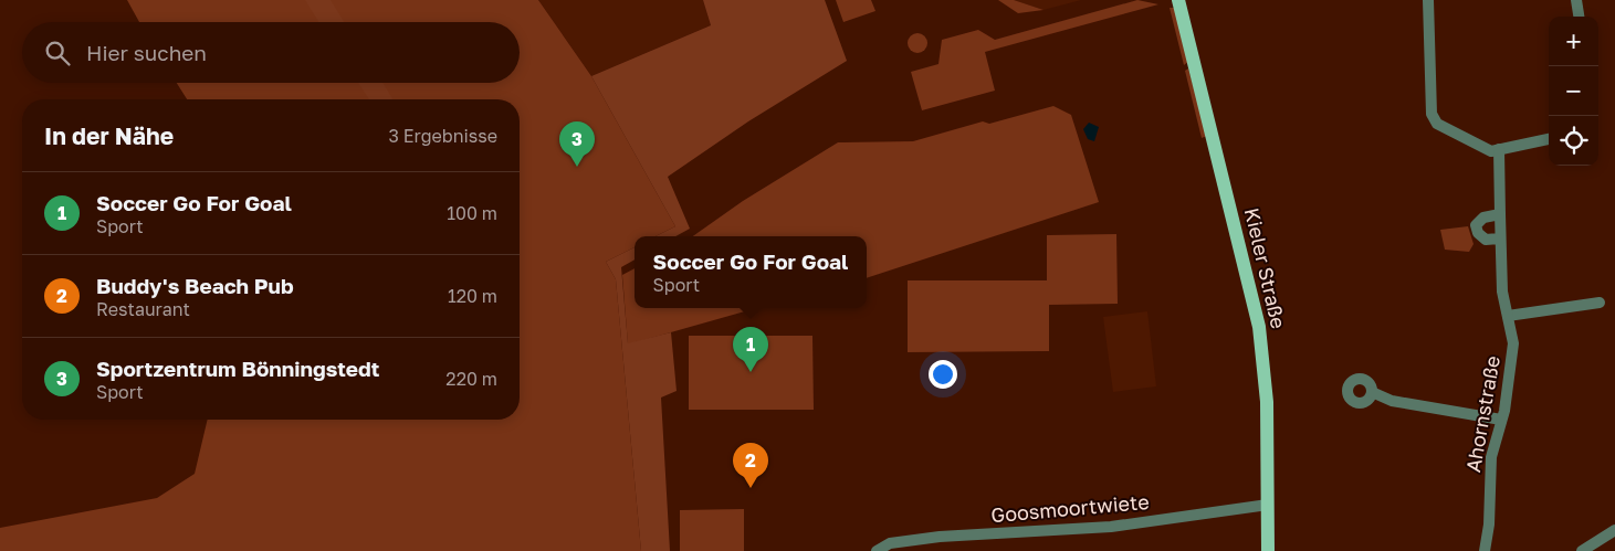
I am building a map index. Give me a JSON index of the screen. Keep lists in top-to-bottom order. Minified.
{"streets":{"main road":["Kieler Straße"],"street":["Ahornstraße","Goosmoortwiete"]},"crossings":[["Kieler Straße","Goosmoortwiete"]],"page":{"map_buttons":["+","−"],"search":"Hier suchen","heading":["In der Nähe","3 Ergebnisse"],"pins":["3","1","2"],"list":[{"mark":"1","name":"Soccer Go For Goal","note":"Sport","value":"100 m"},{"mark":"2","name":"Buddy's Beach Pub","note":"Restaurant","value":"120 m"},{"mark":"3","name":"Sportzentrum Bönningstedt","note":"Sport","value":"220 m"}],"popup":["Soccer Go For Goal","Sport"]}}
